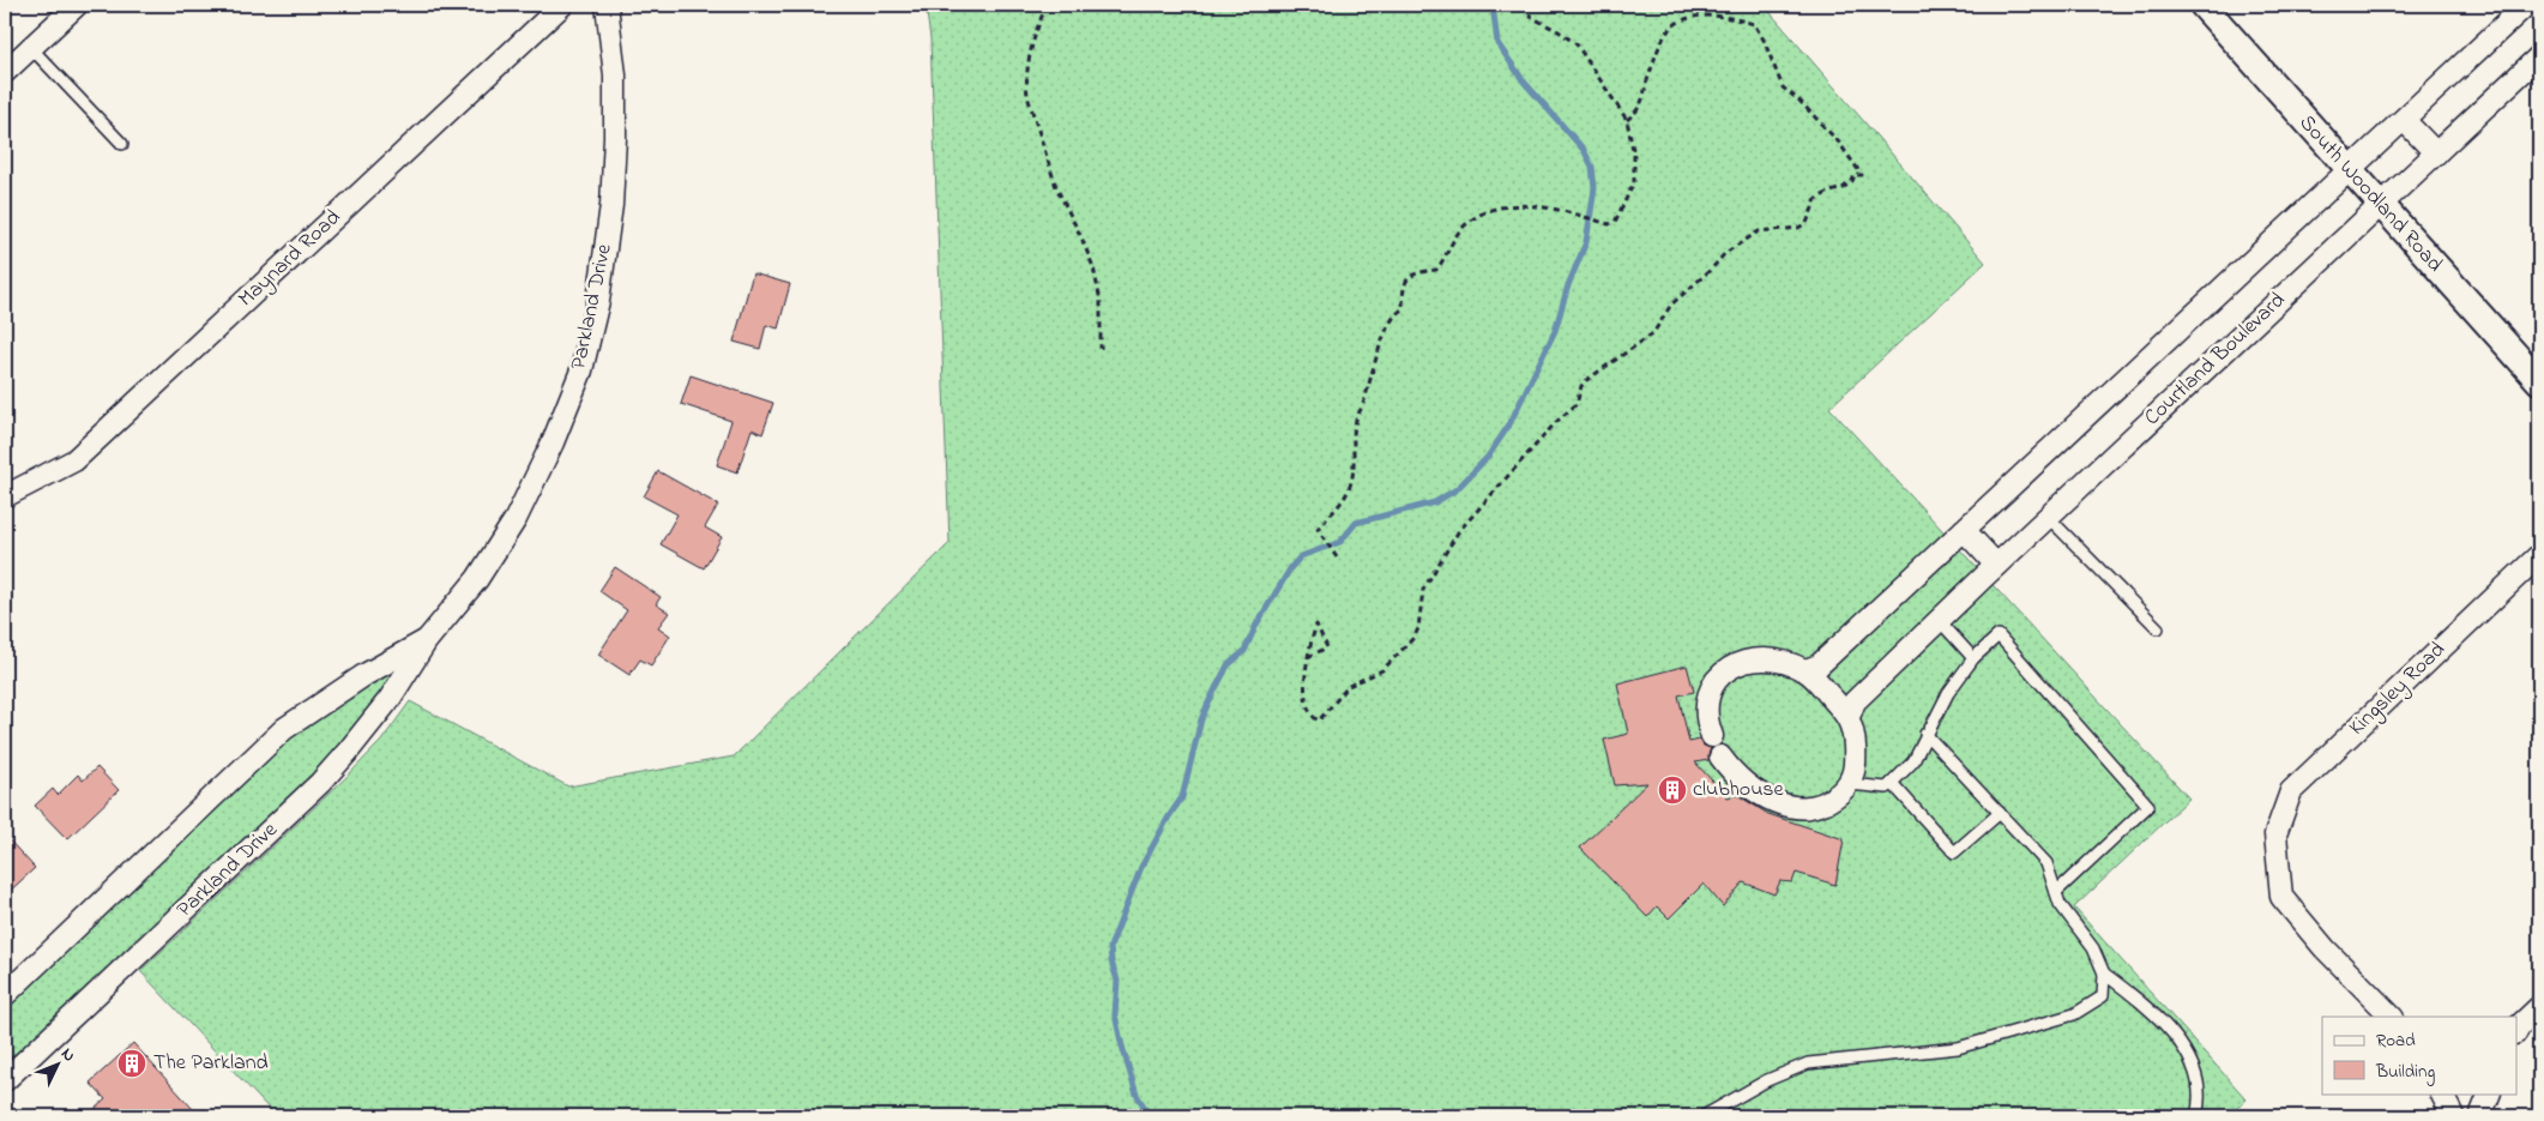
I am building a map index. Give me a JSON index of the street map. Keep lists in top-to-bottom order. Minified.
{"streets":{"street":["South Woodland Road","Maynard Road","Parkland Drive","Courtland Boulevard","Kingsley Road"]},"crossings":[["South Woodland Road","Courtland Boulevard"]],"places":{"building":["clubhouse","The Parkland"]},"legend":["Road","Building"],"north":"top right"}
